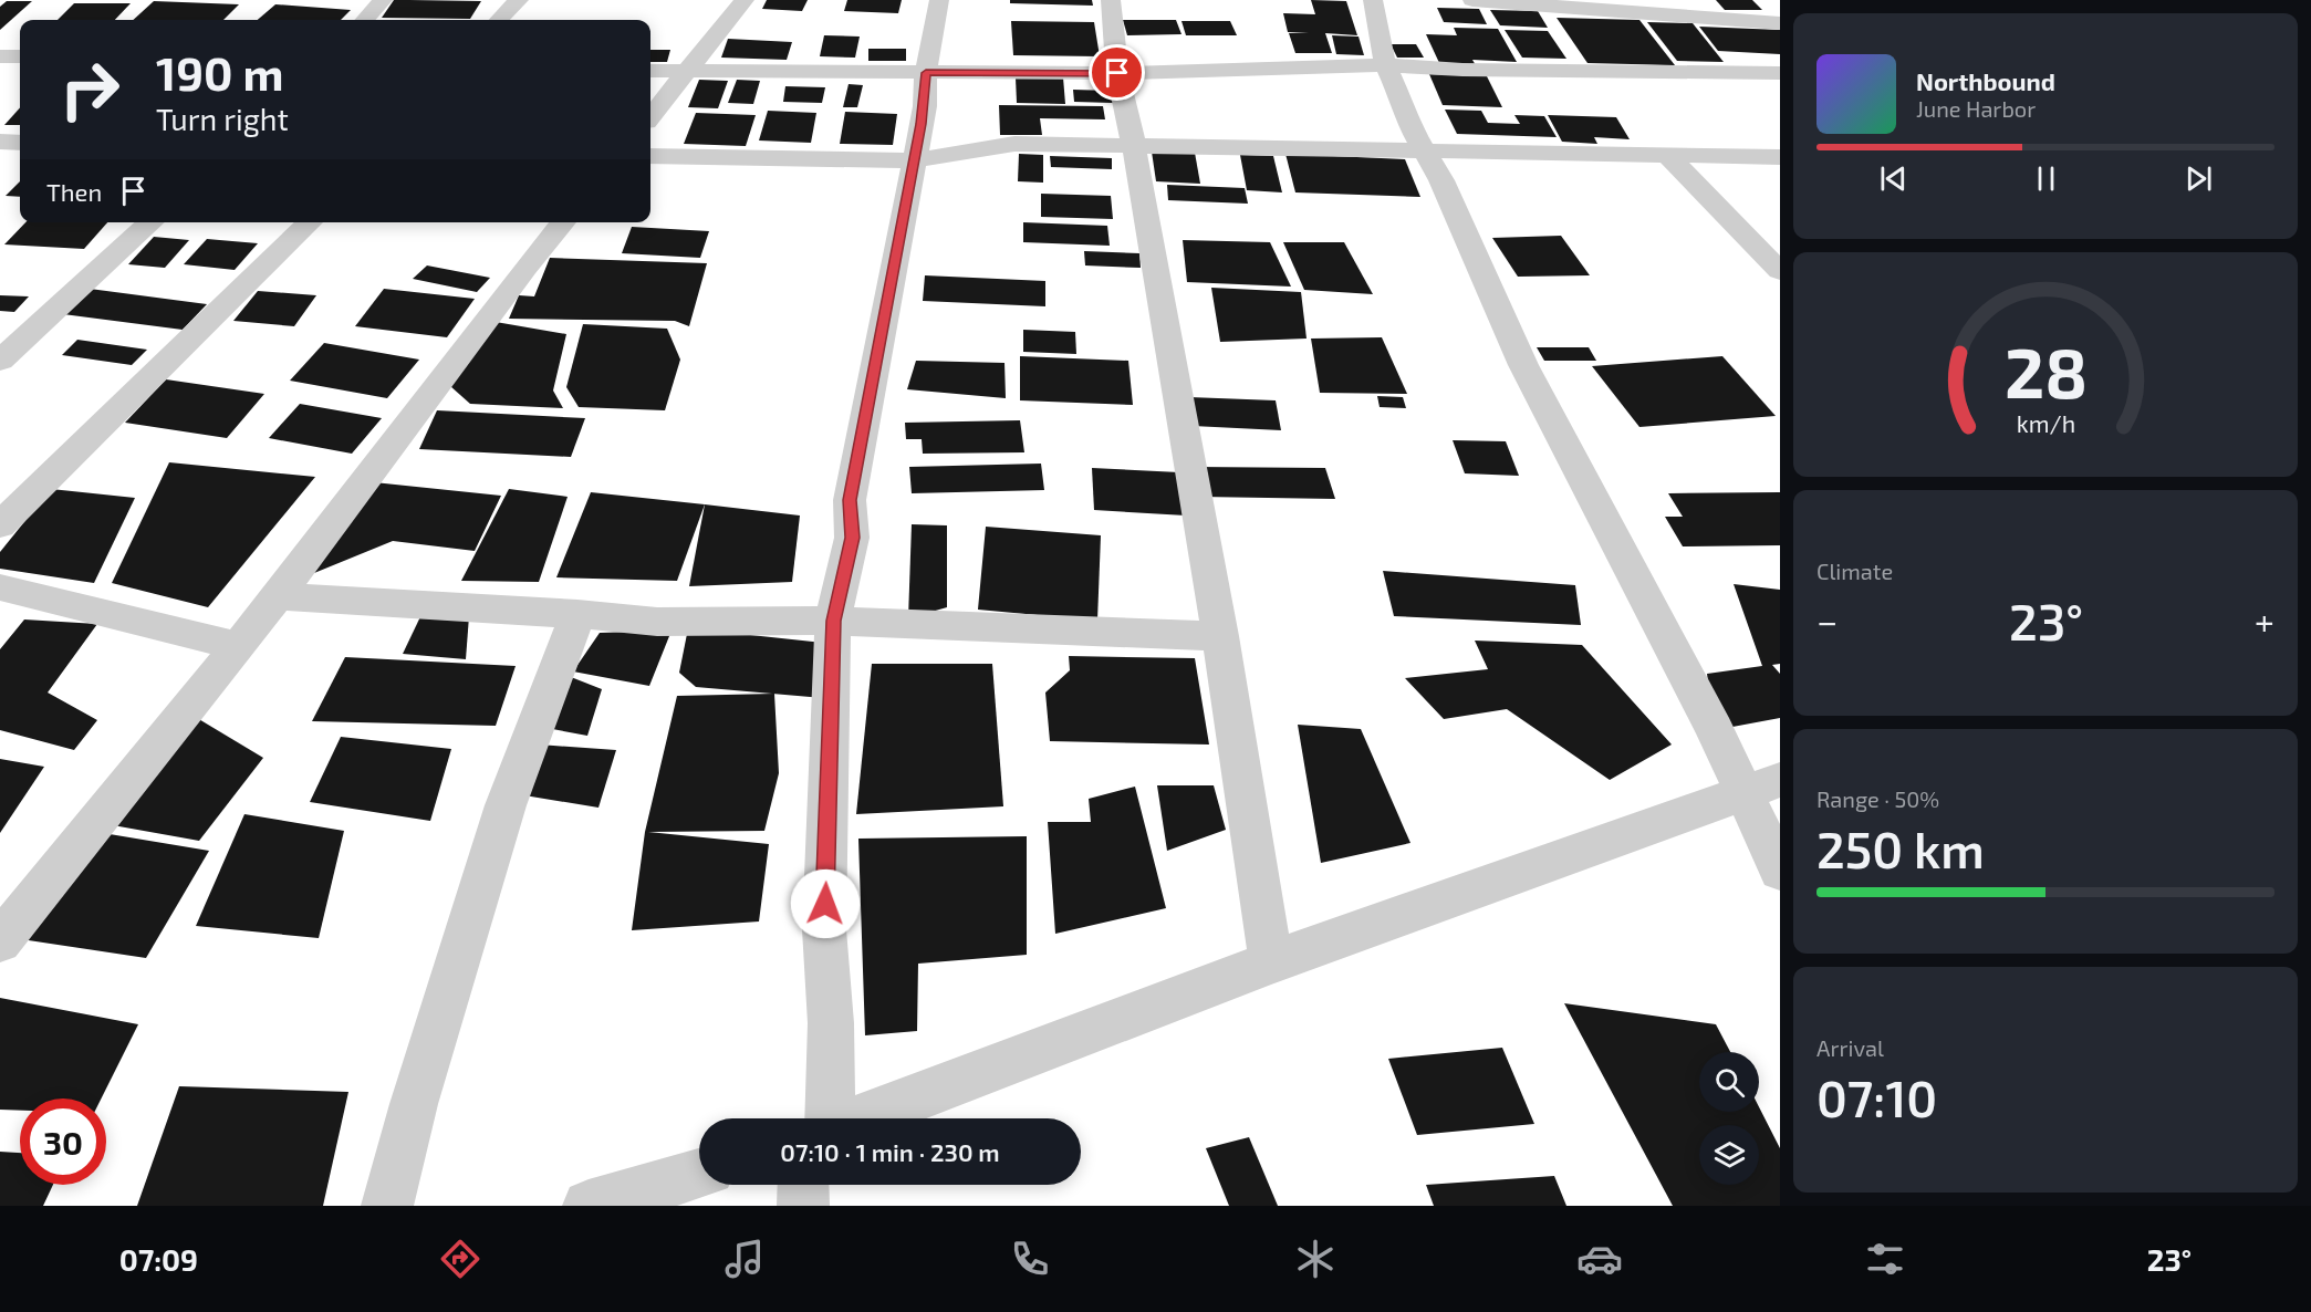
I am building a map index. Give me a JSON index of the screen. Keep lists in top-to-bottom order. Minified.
{"page":{"turn":["190 m","Turn right"],"song":["Northbound","June Harbor"],"then":"Then","tile":["Climate",["Range · 50%","250 km"],["Arrival","07:10"]],"heat":["−","23°","+"],"limit":"30","trip":"07:10 · 1 min · 230 m","tabs":["07:09","23°"],"gauge":["28","km/h"]}}
